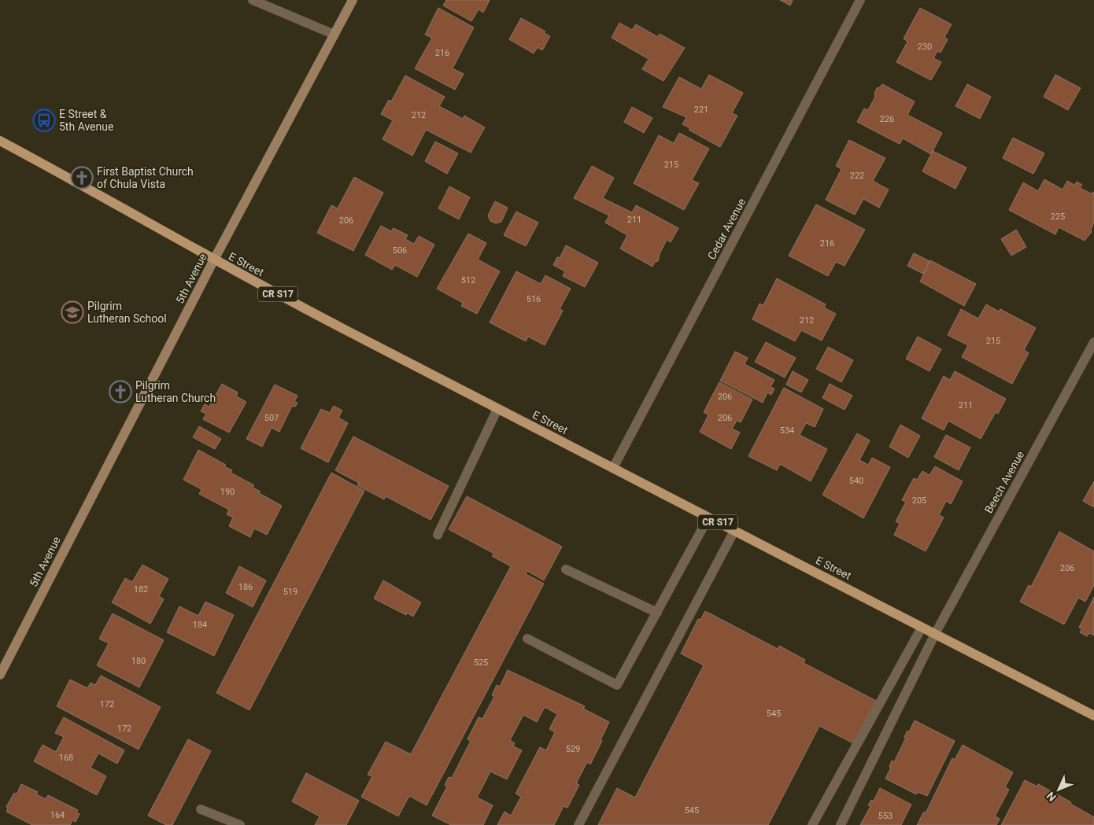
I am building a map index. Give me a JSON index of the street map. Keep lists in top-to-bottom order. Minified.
{"streets":{"main road":["E Street","CR S17"],"street":["Cedar Avenue","5th Avenue","Beech Avenue"]},"crossings":[["Cedar Avenue","E Street"],["E Street","5th Avenue"],["E Street","Beech Avenue"]],"places":{"bus stop":["E Street & 5th Avenue"],"church":["First Baptist Church of Chula Vista","Pilgrim Lutheran Church"],"school or university":["Pilgrim Lutheran School"]},"house_numbers":["230","216","221","212","226","215","222","225","211","206","216","506","512","516","212","215","206","211","507","206","534","540","190","205","206","186","182","519","184","180","525","172","545","172","529","168","545","164","553"],"north":"bottom left"}
